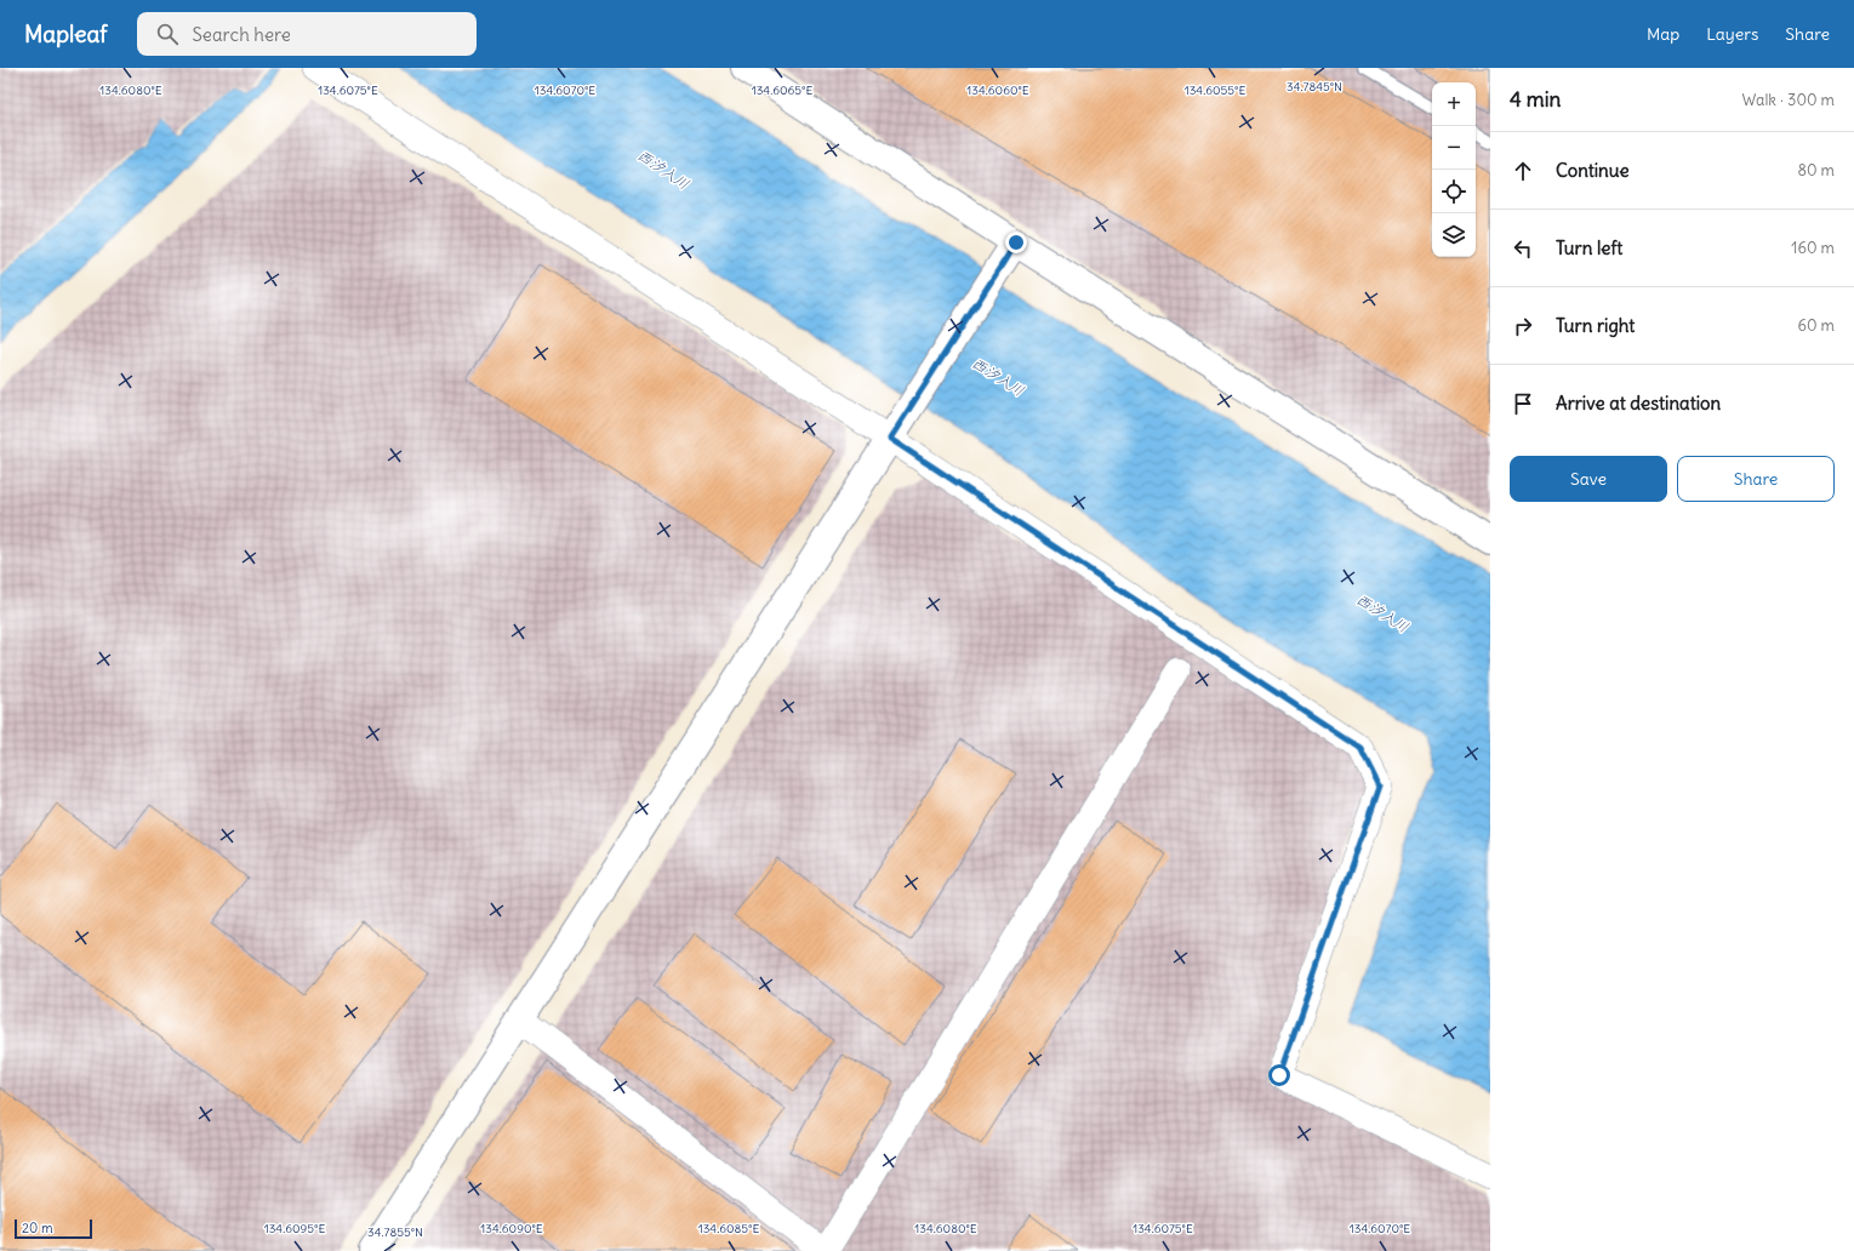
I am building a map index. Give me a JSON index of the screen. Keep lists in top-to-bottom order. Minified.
{"water":["西汐入川"],"scale_bar":"20 m","page":{"header":"Mapleaf","search":"Search here","nav":["Map","Layers","Share"],"heading":["4 min","Walk · 300 m"],"map_buttons":["+","−"],"list":[["Continue","80 m"],["Turn left","160 m"],["Turn right","60 m"],"Arrive at destination"],"buttons":["Save","Share"],"scale":"20 m"},"coordinates":["34.7845°N","134.6070°E","134.6065°E","134.6060°E","134.6055°E","134.6080°E","134.6075°E","134.6095°E","134.6090°E","134.6085°E","34.7855°N"]}
